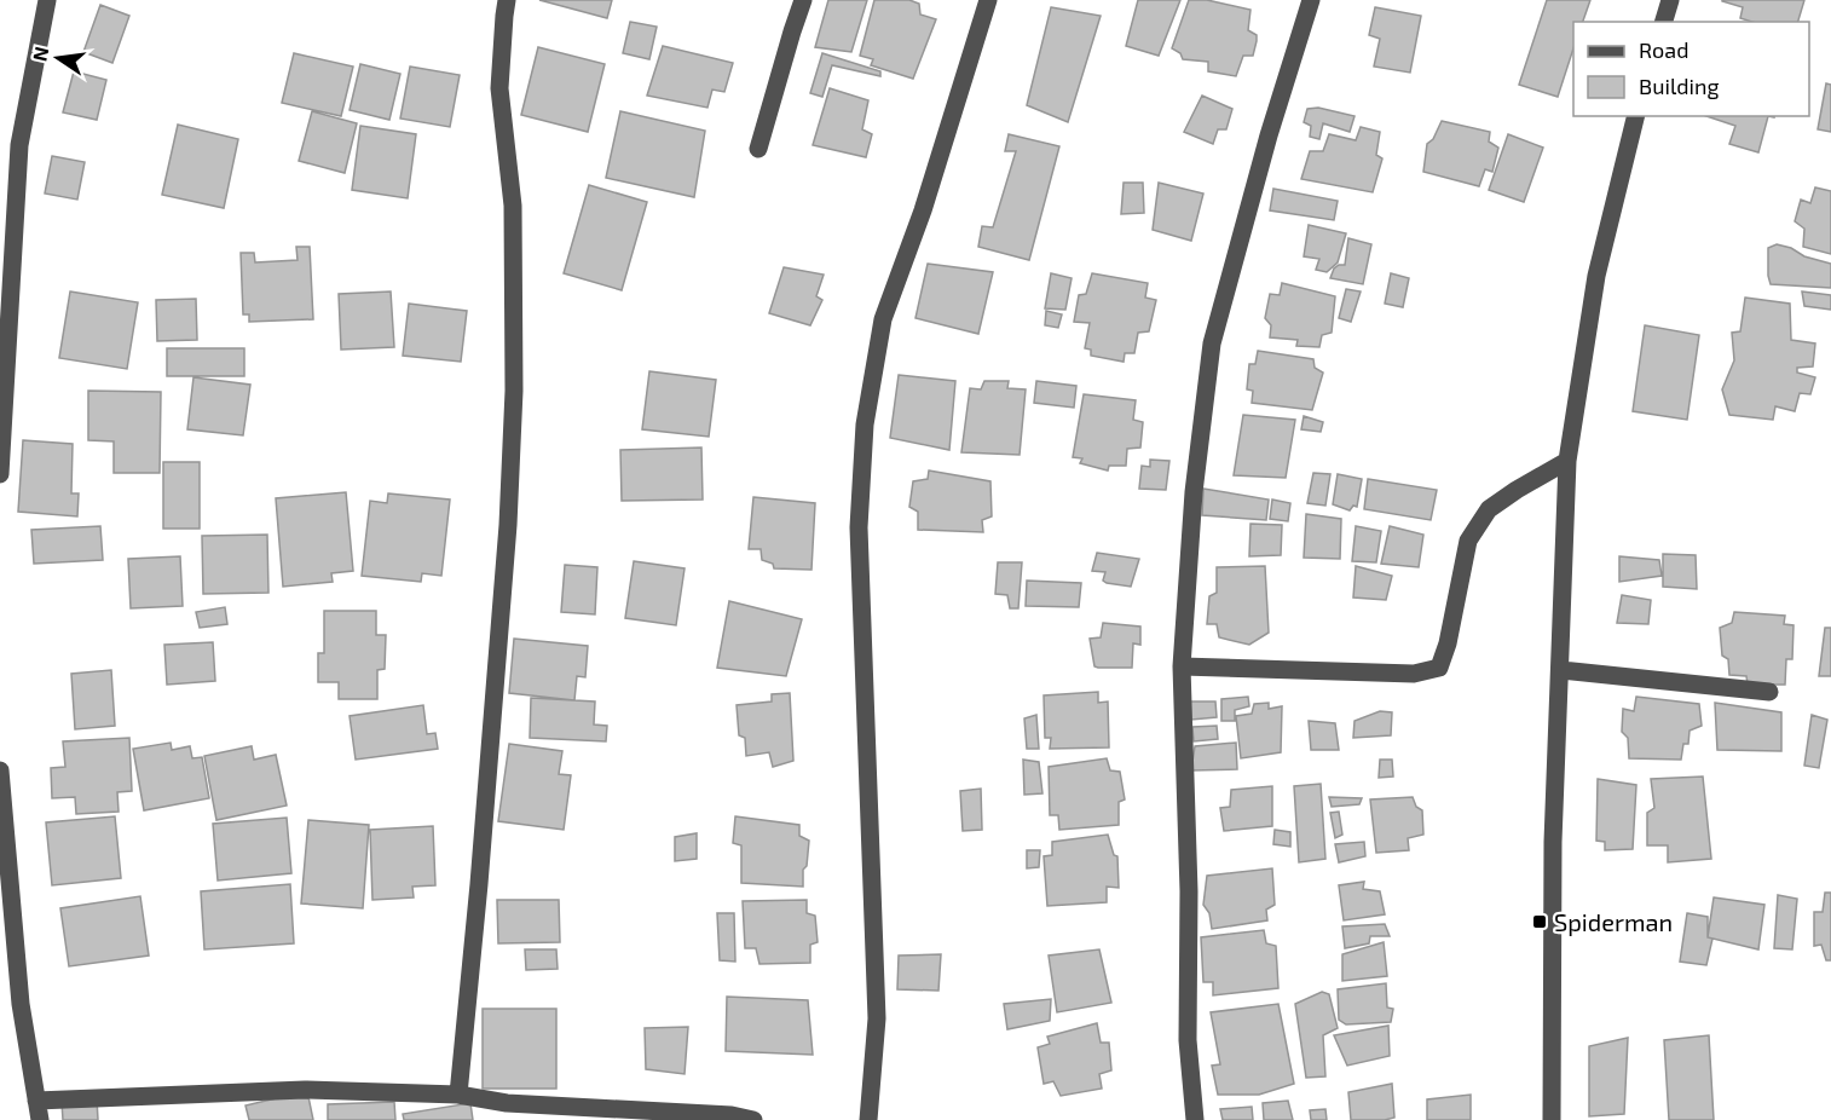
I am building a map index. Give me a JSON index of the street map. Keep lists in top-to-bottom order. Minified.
{"places":{"transit":["Spiderman"]},"legend":["Road","Building"],"north":"left"}
